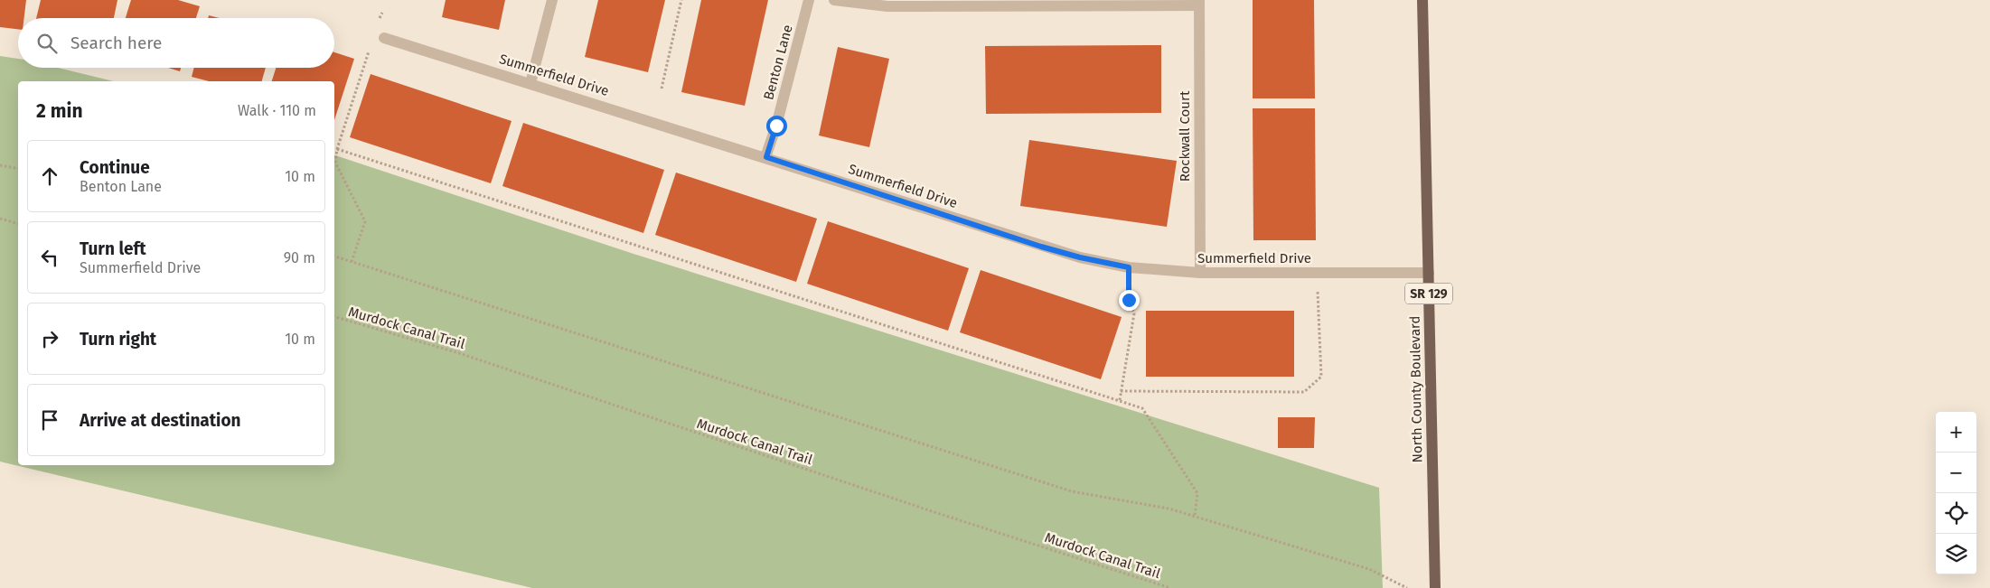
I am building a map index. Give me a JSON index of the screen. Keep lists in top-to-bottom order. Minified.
{"streets":{"main road":["SR 129","North County Boulevard"],"street":["Benton Lane","Summerfield Drive","Rockwall Court"],"path":["Murdock Canal Trail"]},"crossings":[["Benton Lane","Summerfield Drive"],["Summerfield Drive","Rockwall Court"],["Summerfield Drive","North County Boulevard"]],"page":{"search":"Search here","heading":["2 min","Walk · 110 m"],"list":[["Continue","Benton Lane","10 m"],["Turn left","Summerfield Drive","90 m"],["Turn right","10 m"],"Arrive at destination"],"map_buttons":["+","−"]}}
